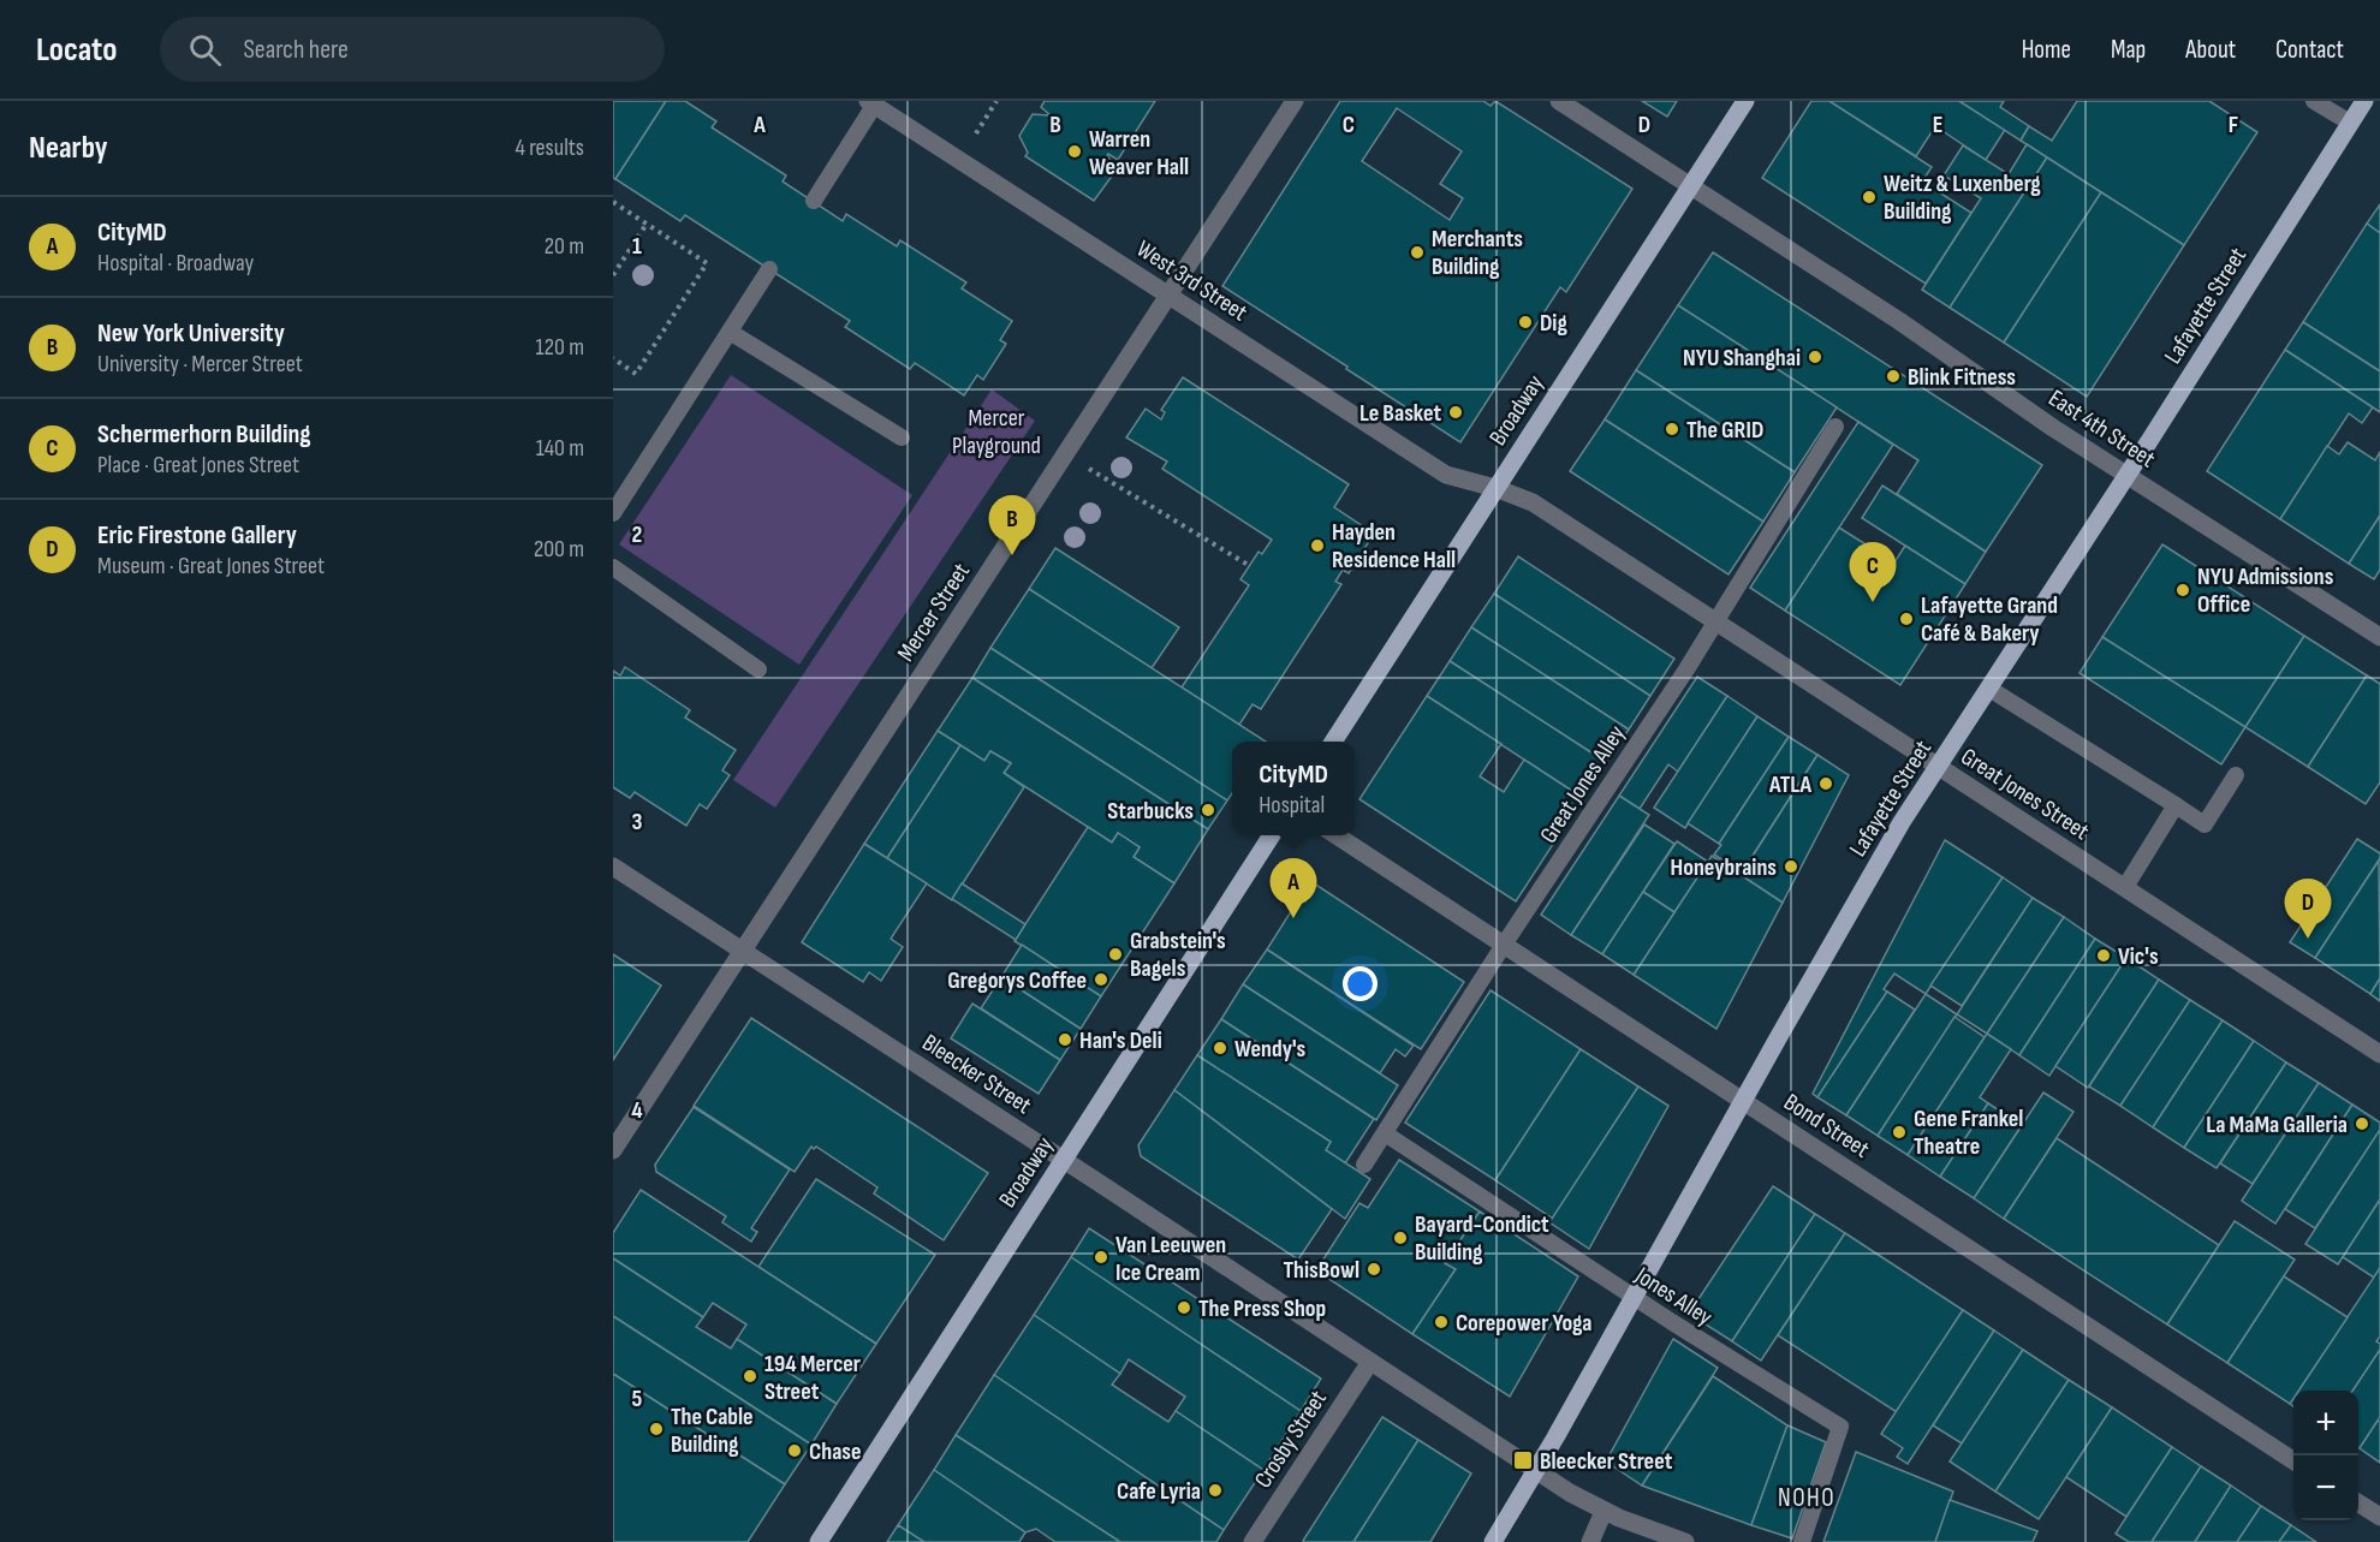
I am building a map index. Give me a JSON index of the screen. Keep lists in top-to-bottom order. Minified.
{"streets":{"main road":["Lafayette Street","Broadway"],"street":["West 3rd Street","East 4th Street","Mercer Street","Great Jones Street","Bleecker Street","Bond Street","Crosby Street"],"lane":["Great Jones Alley","Jones Alley"]},"crossings":[["West 3rd Street","Broadway"],["West 3rd Street","Mercer Street"],["West 3rd Street","Great Jones Street"],["Lafayette Street","East 4th Street"],["Lafayette Street","Great Jones Street"],["Lafayette Street","Bleecker Street"],["Lafayette Street","Bond Street"],["Lafayette Street","Jones Alley"],["Broadway","East 4th Street"],["Broadway","Great Jones Street"],["Broadway","Bleecker Street"],["Mercer Street","Bleecker Street"],["Great Jones Alley","Great Jones Street"],["Great Jones Alley","Bond Street"],["Great Jones Alley","Jones Alley"],["Bleecker Street","Crosby Street"]],"districts":["NOHO"],"parks":["Mercer Playground"],"places":{"other":["Warren Weaver Hall","Weitz & Luxenberg Building","Merchants Building","Dig","NYU Shanghai","Blink Fitness","Le Basket","The GRID","Hayden Residence Hall","NYU Admissions Office","Lafayette Grand Café & Bakery","ATLA","Starbucks","Honeybrains","Grabstein's Bagels","Vic's","Gregorys Coffee","Han's Deli","Wendy's","La MaMa Galleria","Gene Frankel Theatre","Bayard-Condict Building","Van Leeuwen Ice Cream","ThisBowl","The Press Shop","Corepower Yoga","194 Mercer Street","The Cable Building","Chase","Cafe Lyria"],"transit":["Bleecker Street"]},"page":{"header":"Locato","search":"Search here","nav":["Home","Map","About","Contact"],"heading":["Nearby","4 results"],"list":[{"mark":"A","name":"CityMD","note":"Hospital · Broadway","value":"20 m"},{"mark":"B","name":"New York University","note":"University · Mercer Street","value":"120 m"},{"mark":"C","name":"Schermerhorn Building","note":"Place · Great Jones Street","value":"140 m"},{"mark":"D","name":"Eric Firestone Gallery","note":"Museum · Great Jones Street","value":"200 m"}],"pins":["B","C","A","D"],"popup":["CityMD","Hospital"],"map_buttons":["+","−"]},"grid":{"columns":["A","B","C","D","E","F"],"rows":["1","2","3","4","5"]}}
